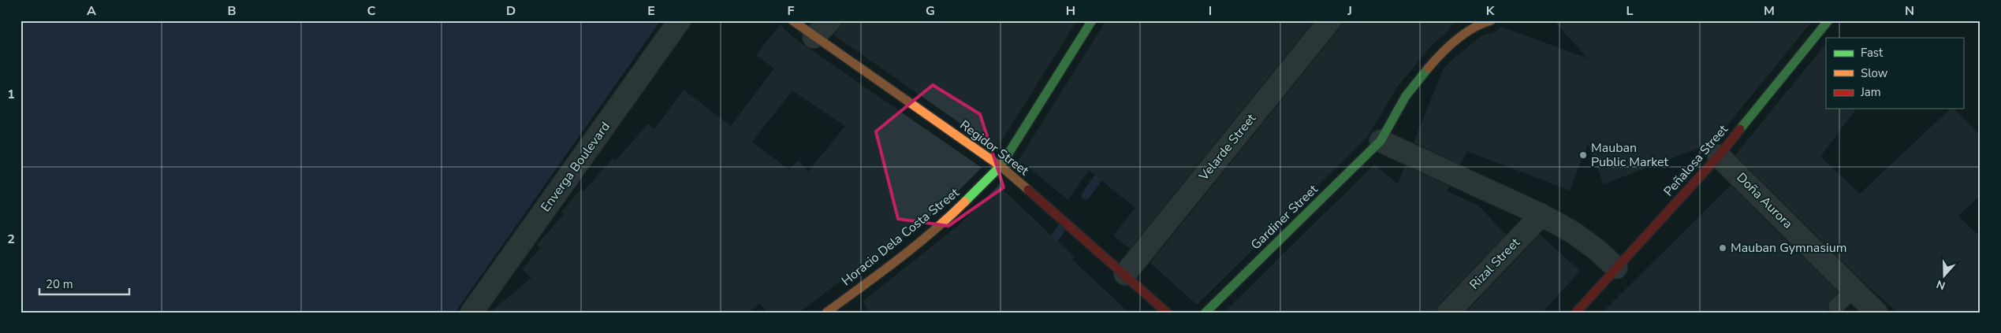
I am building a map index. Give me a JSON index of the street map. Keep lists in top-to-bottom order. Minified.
{"streets":{"street":["Velarde Street","Regidor Street","Peñalosa Street","Enverga Boulevard","Doña Aurora","Gardiner Street","Horacio Dela Costa Street","Rizal Street"]},"crossings":[["Velarde Street","Regidor Street"],["Regidor Street","Horacio Dela Costa Street"],["Peñalosa Street","Doña Aurora"]],"places":["Mauban Public Market","Mauban Gymnasium"],"legend":["Fast","Slow","Jam"],"scale_bar":"20 m","north":"bottom","grid":{"columns":["A","B","C","D","E","F","G","H","I","J","K","L","M","N"],"rows":["1","2"]}}
